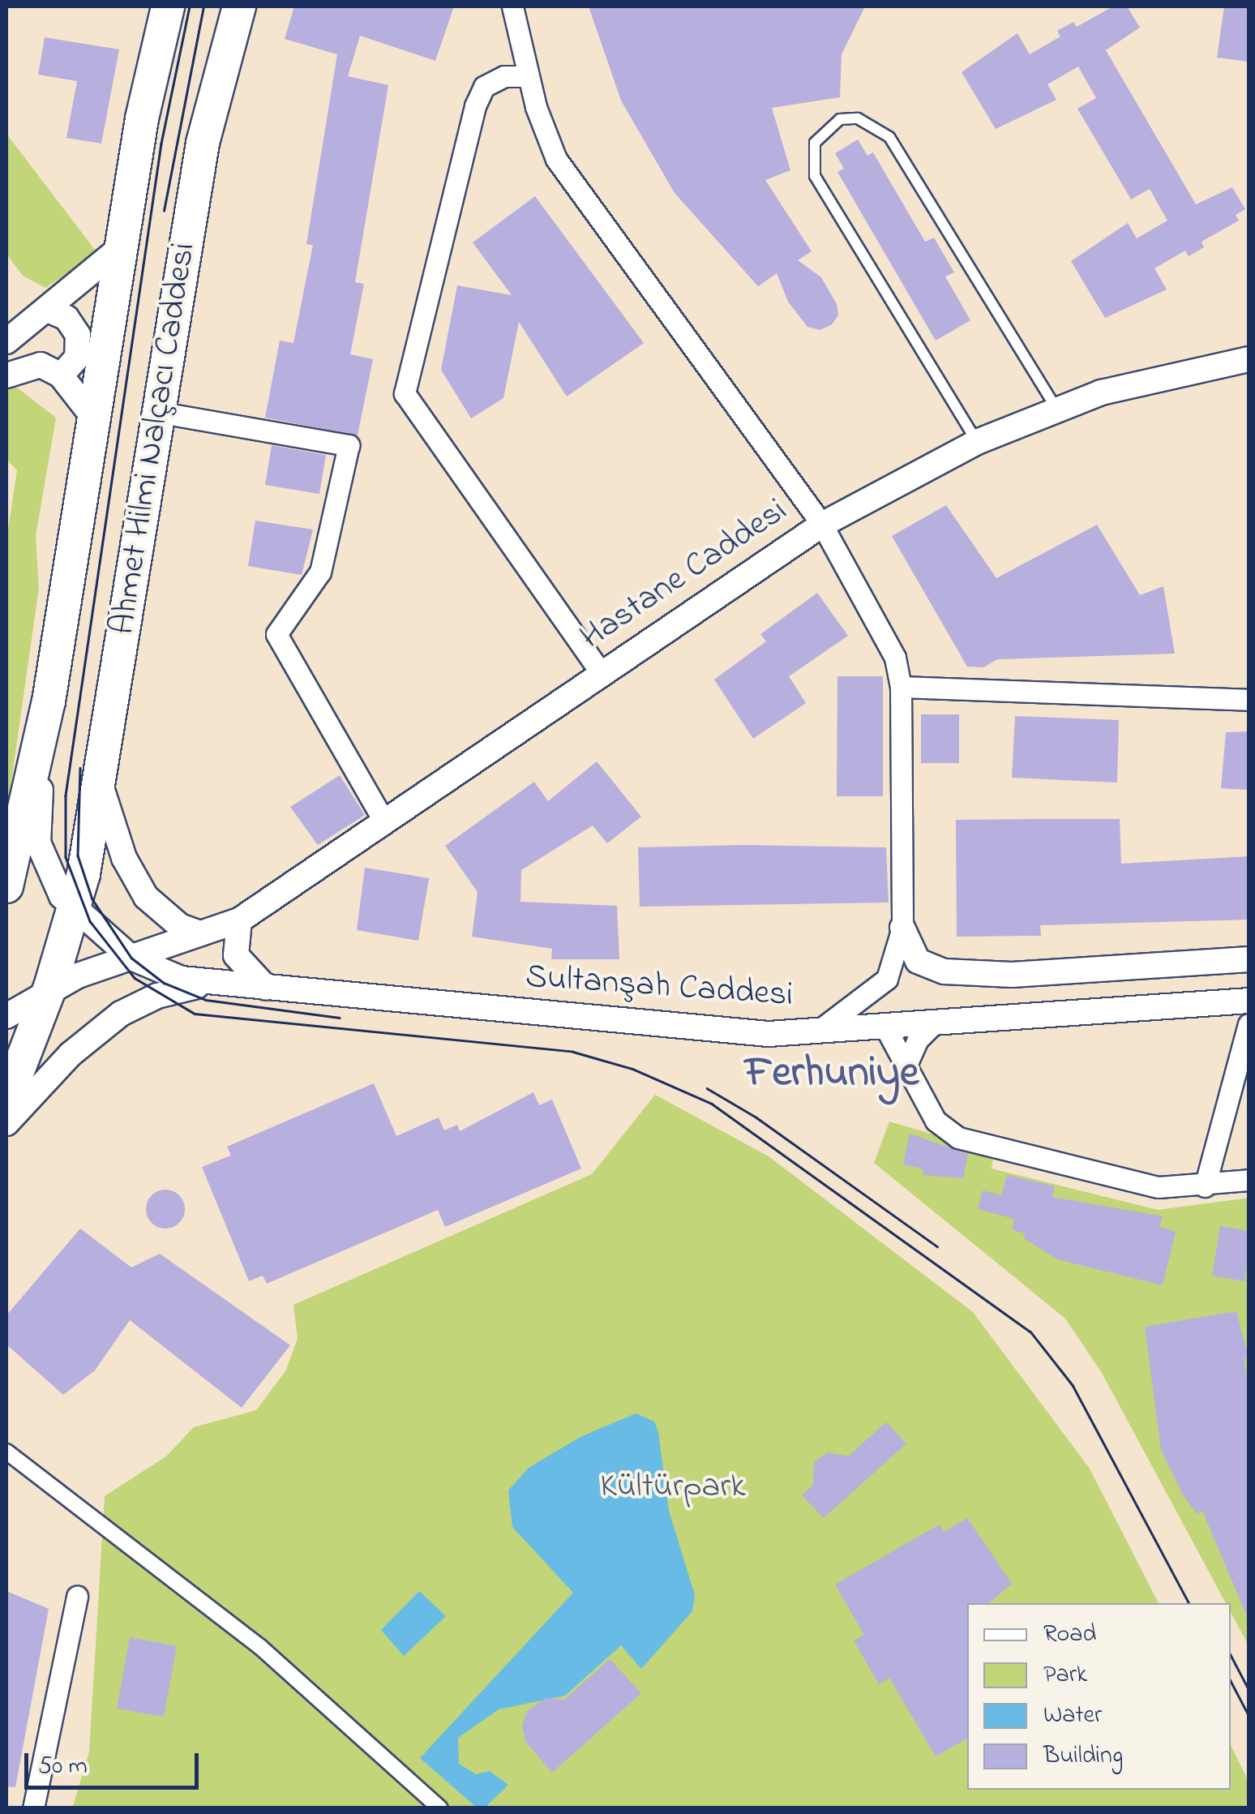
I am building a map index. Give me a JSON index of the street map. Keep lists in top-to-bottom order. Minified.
{"streets":{"main road":["Ahmet Hilmi Nalçacı Caddesi"],"street":["Hastane Caddesi","Sultanşah Caddesi"]},"crossings":[["Ahmet Hilmi Nalçacı Caddesi","Hastane Caddesi"]],"districts":["Ferhuniye"],"parks":["Kültürpark"],"legend":["Road","Park","Water","Building"],"scale_bar":"50 m"}
